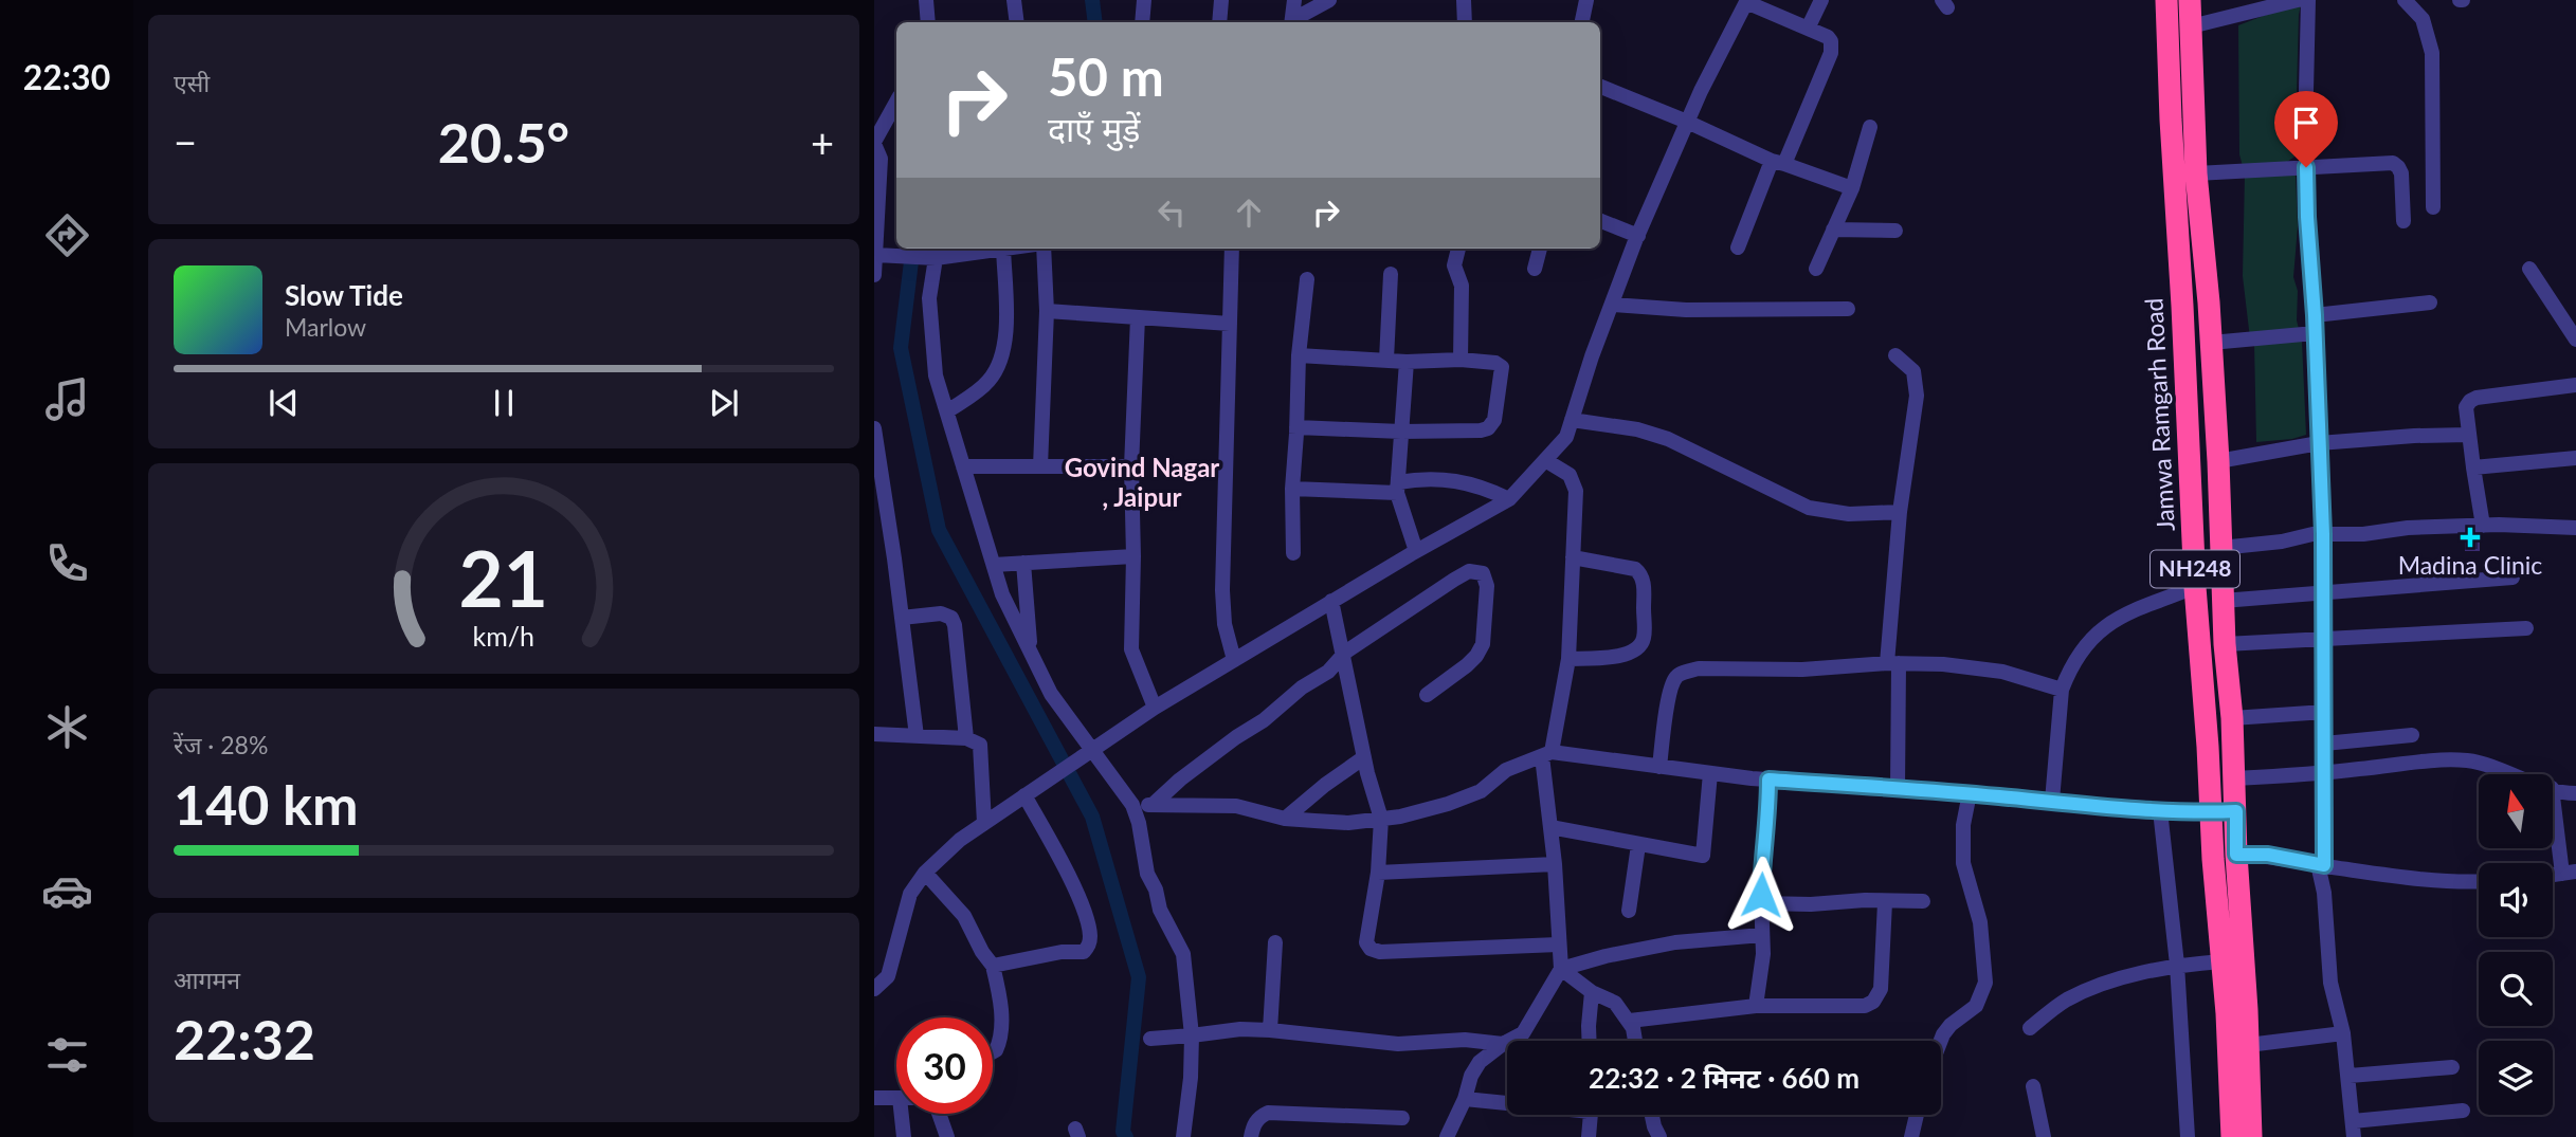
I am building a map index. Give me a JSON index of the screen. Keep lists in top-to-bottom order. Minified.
{"streets":{"highway":["Jamwa Ramgarh Road","NH248"]},"districts":["Govind Nagar , Jaipur"],"places":{"health":["Madina Clinic"]},"north":"top","page":{"tabs":"22:30","tile":["एसी",["रेंज · 28%","140 km"],["आगमन","22:32"]],"turn":["50 m","दाएँ मुड़ें"],"heat":["−","20.5°","+"],"song":["Slow Tide","Marlow"],"limit":"30","trip":"22:32 · 2 मिनट · 660 m","gauge":["21","km/h"]}}
